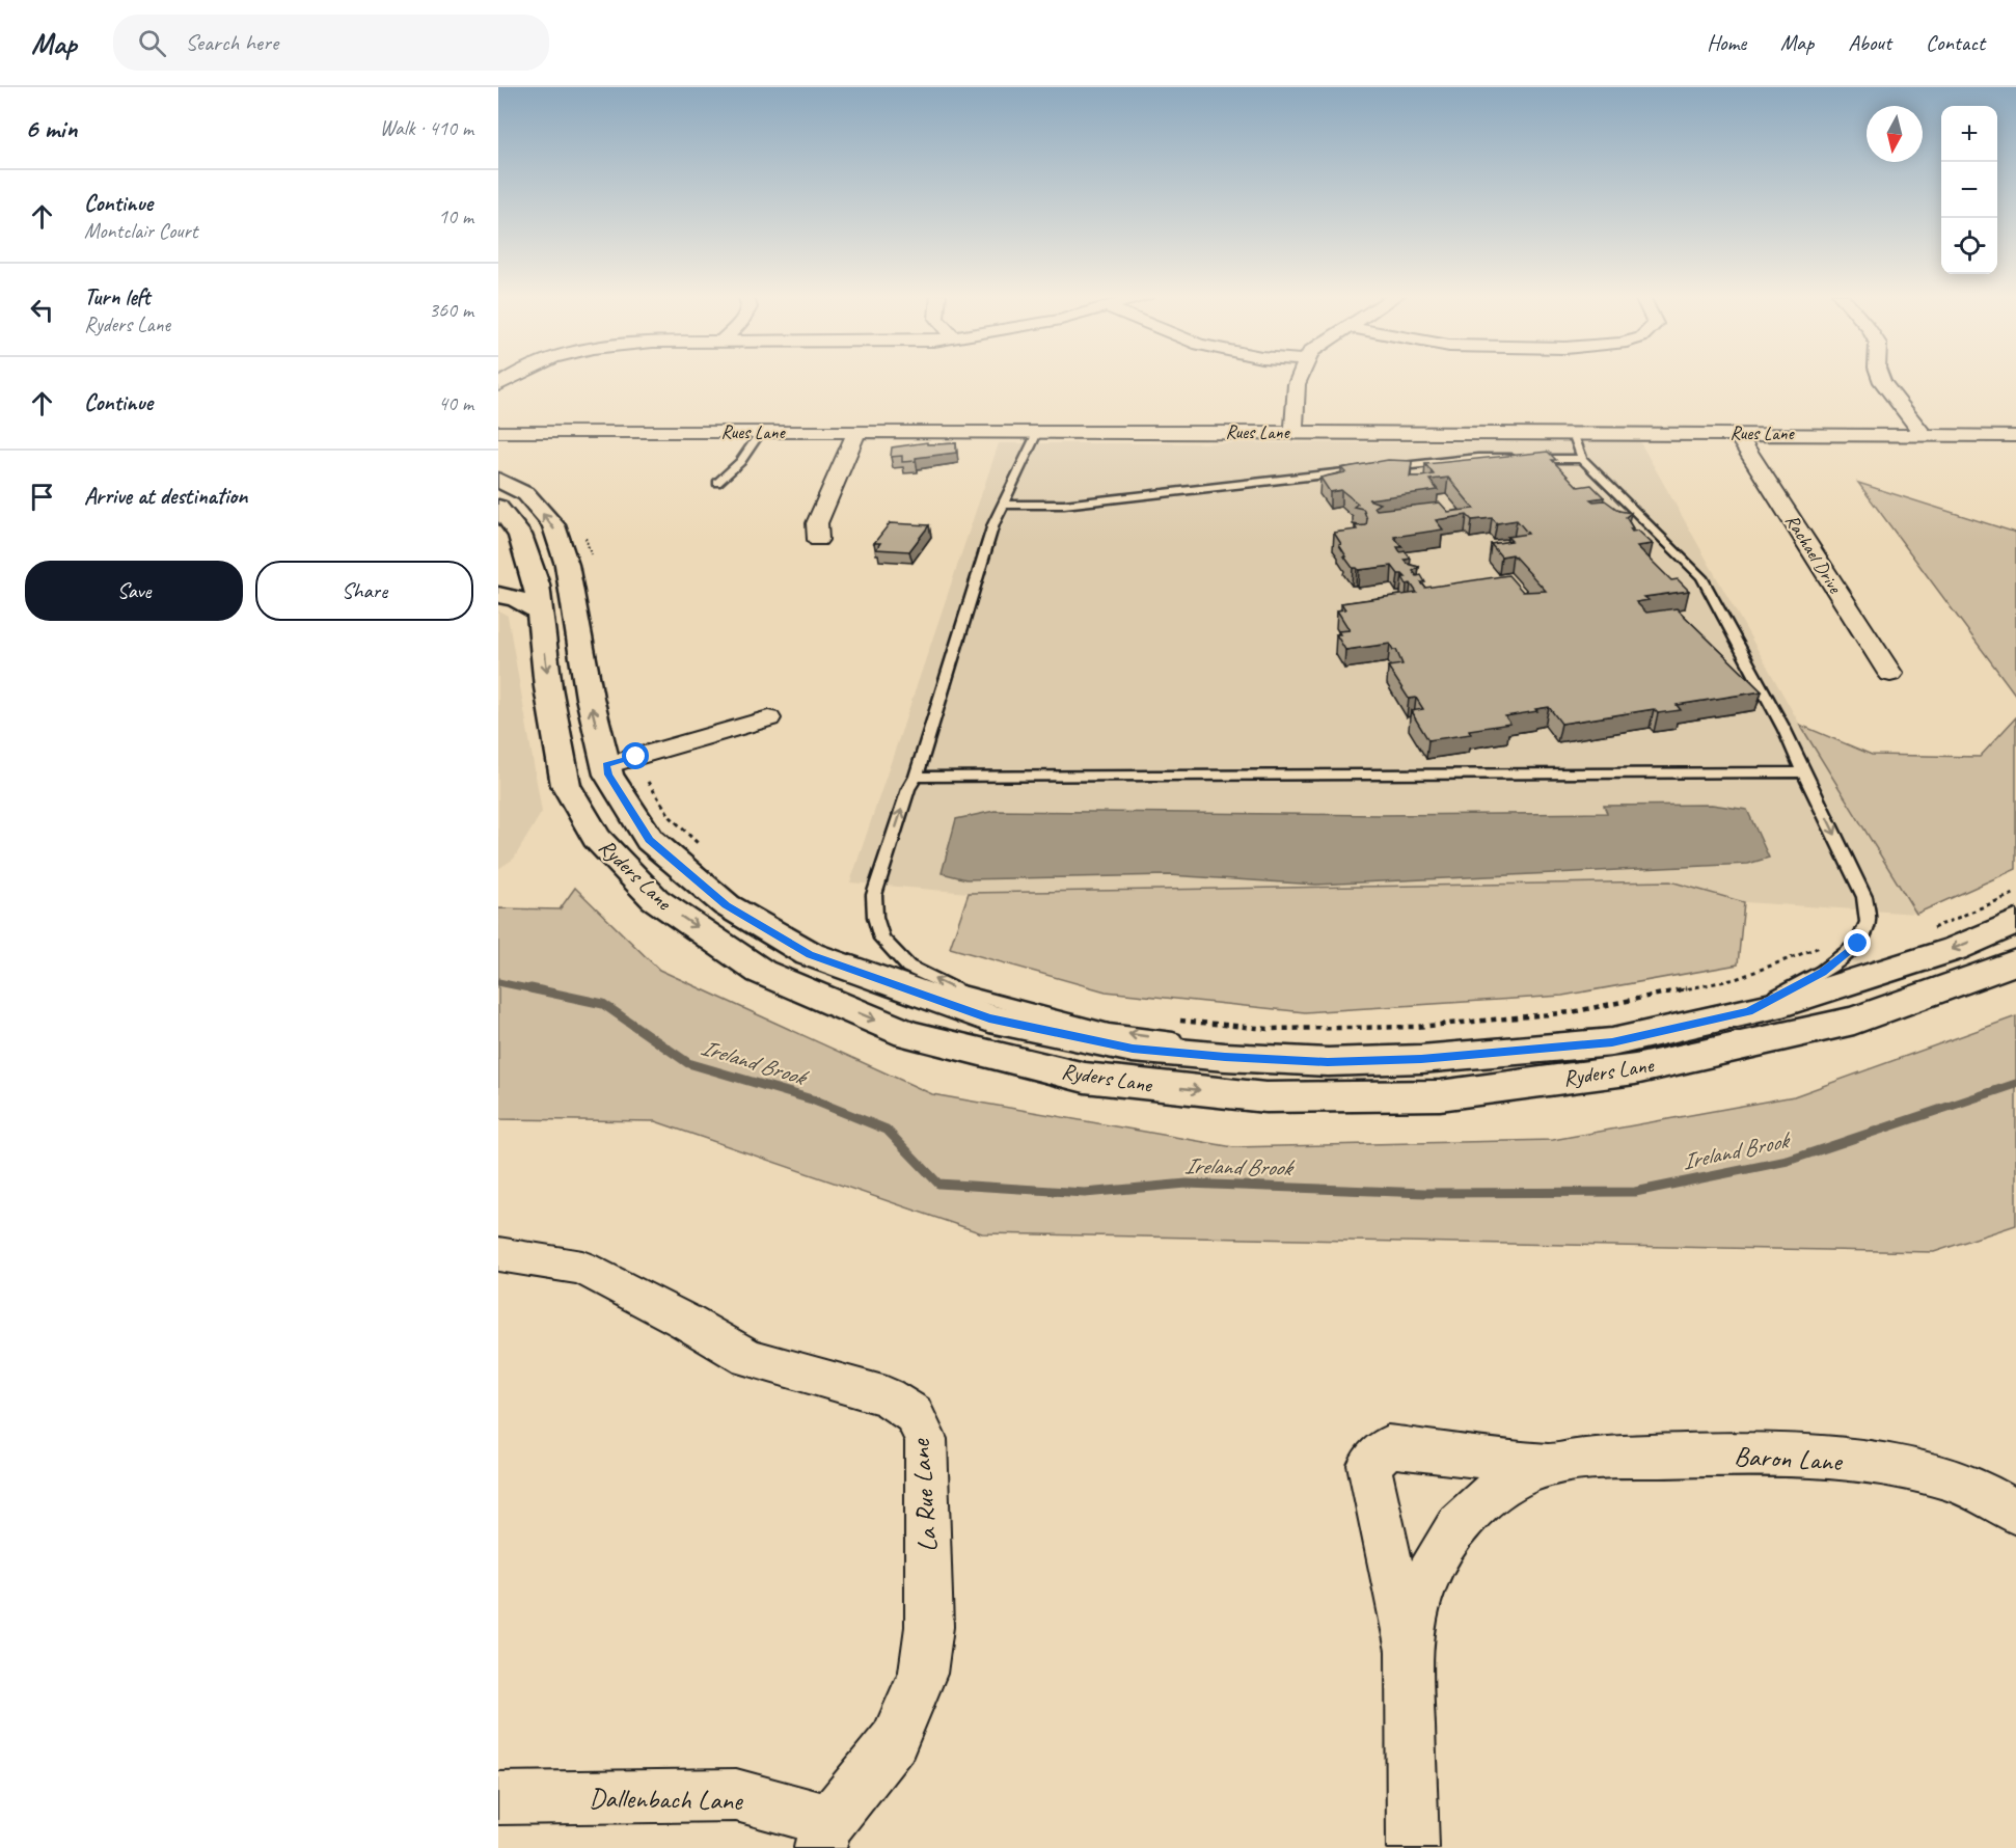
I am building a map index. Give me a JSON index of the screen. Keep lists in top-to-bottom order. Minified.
{"streets":{"main road":["Ryders Lane"],"street":["Rues Lane","Rachael Drive","Baron Lane","La Rue Lane","Dallenbach Lane"]},"crossings":[["Rues Lane","Rachael Drive"],["La Rue Lane","Dallenbach Lane"]],"water":["Ireland Brook"],"north":"bottom","page":{"header":"Map","search":"Search here","nav":["Home","Map","About","Contact"],"heading":["6 min","Walk · 410 m"],"map_buttons":["+","−"],"list":[["Continue","Montclair Court","10 m"],["Turn left","Ryders Lane","360 m"],["Continue","40 m"],"Arrive at destination"],"buttons":["Save","Share"]}}
